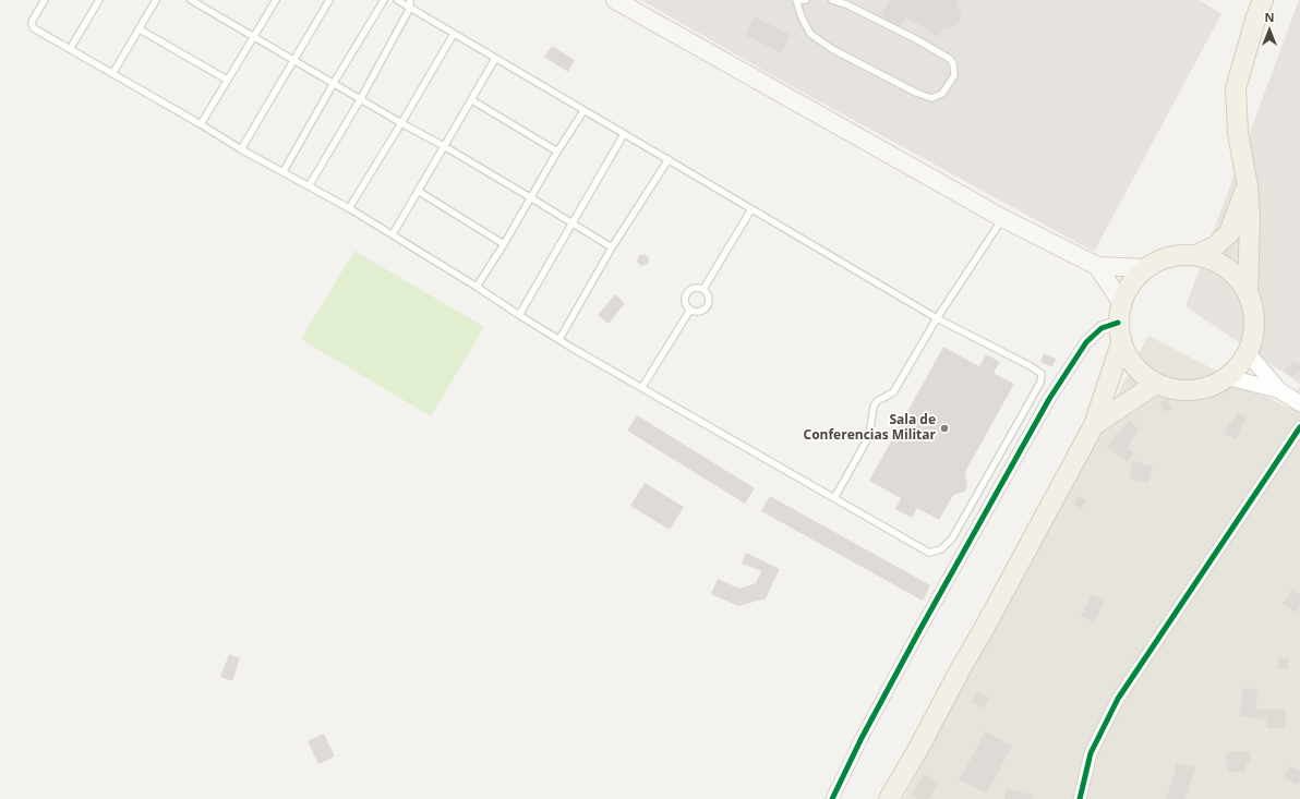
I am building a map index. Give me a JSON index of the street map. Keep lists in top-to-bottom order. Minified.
{"places":["Sala de Conferencias Militar"],"north":"top"}
